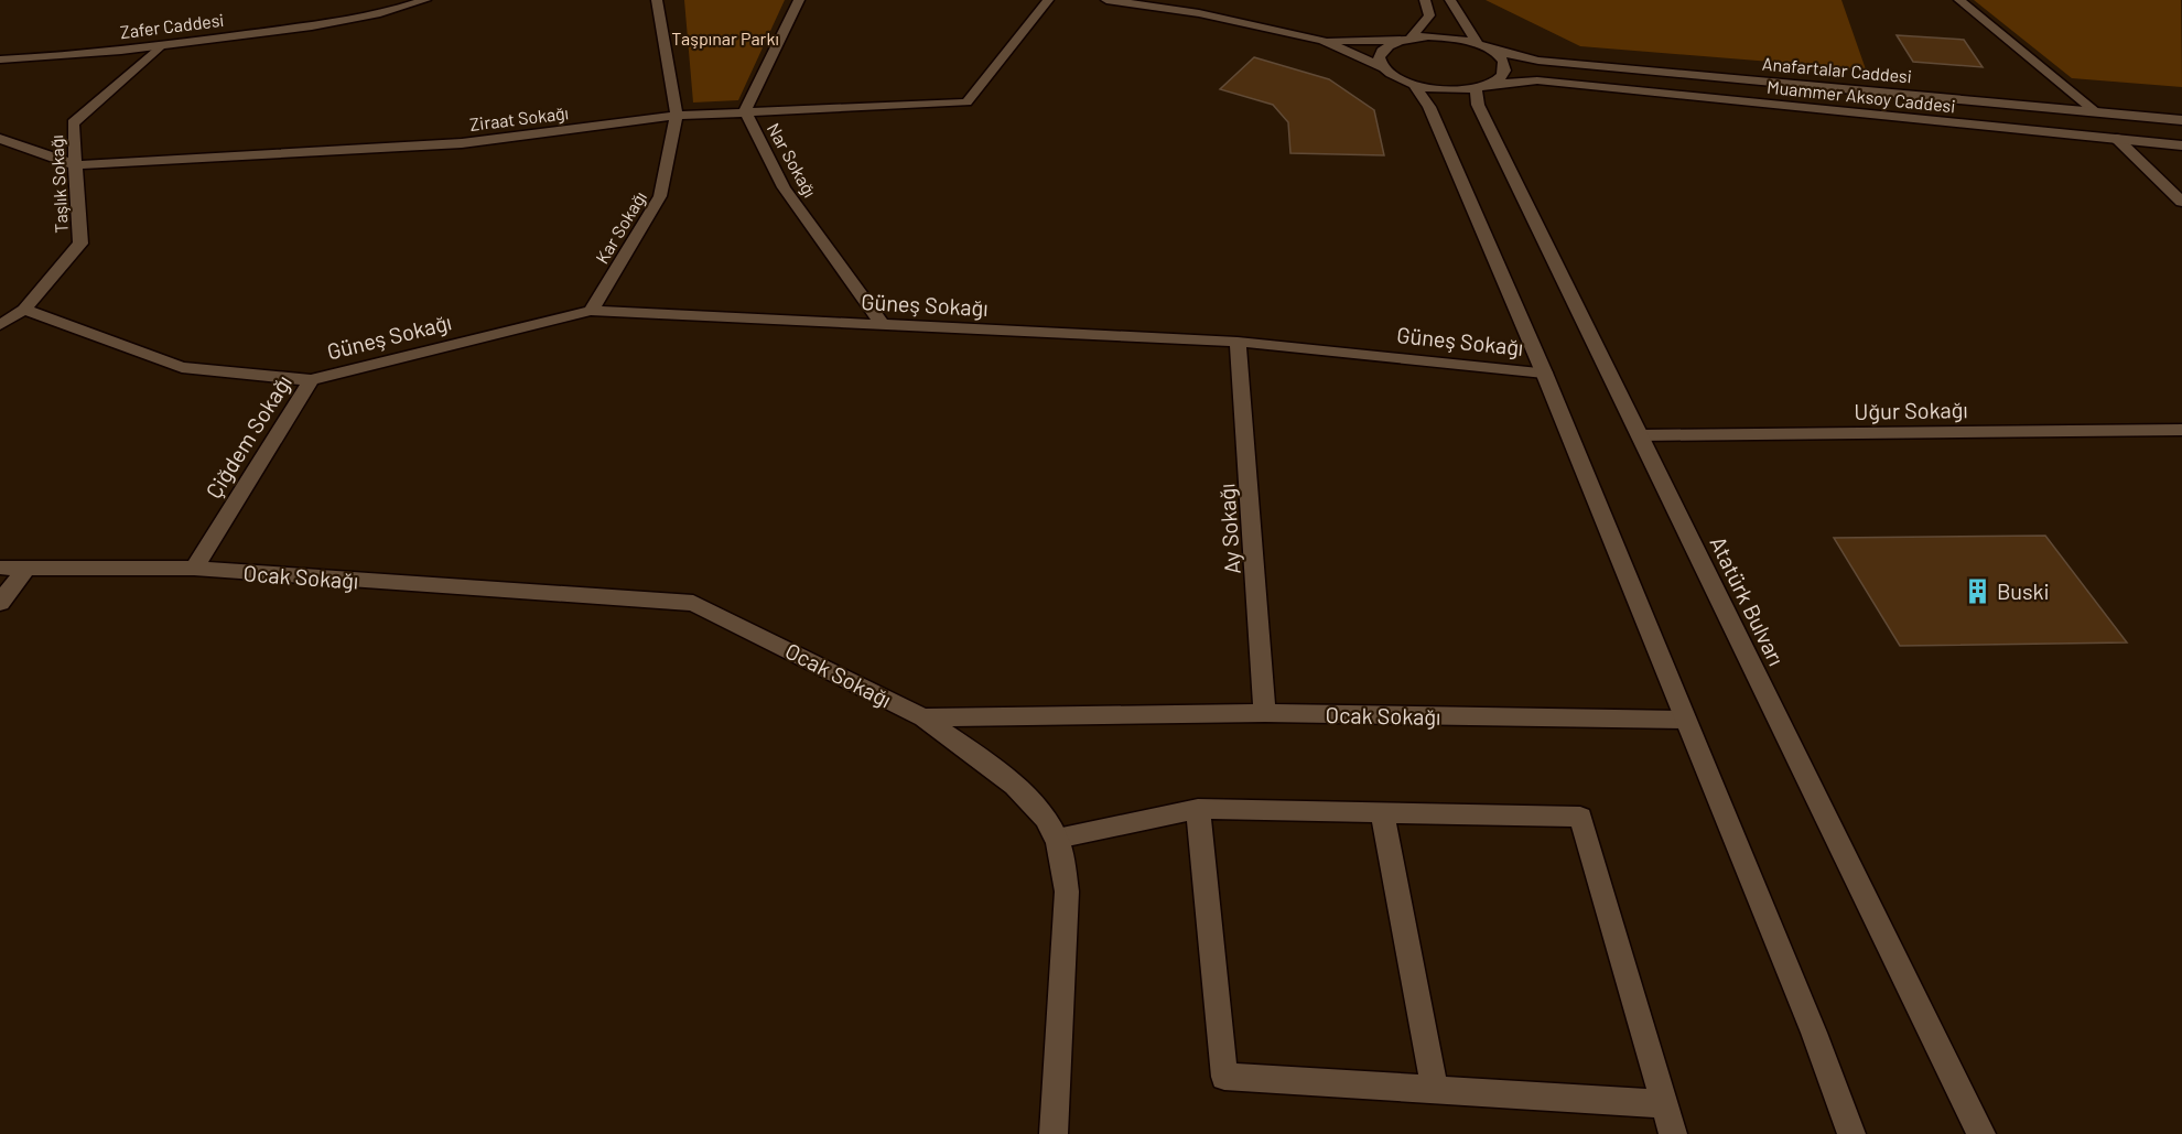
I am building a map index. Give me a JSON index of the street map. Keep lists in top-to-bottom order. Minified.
{"streets":{"street":["Zafer Caddesi","Anafartalar Caddesi","Muammer Aksoy Caddesi","Ziraat Sokağı","Nar Sokağı","Taşlık Sokağı","Kar Sokağı","Güneş Sokağı","Uğur Sokağı","Çiğdem Sokağı","Ay Sokağı","Ocak Sokağı","Atatürk Bulvarı"]},"crossings":[["Zafer Caddesi","Taşlık Sokağı"],["Muammer Aksoy Caddesi","Atatürk Bulvarı"],["Ziraat Sokağı","Nar Sokağı"],["Ziraat Sokağı","Taşlık Sokağı"],["Ziraat Sokağı","Kar Sokağı"],["Nar Sokağı","Güneş Sokağı"],["Taşlık Sokağı","Çiğdem Sokağı"],["Kar Sokağı","Güneş Sokağı"],["Güneş Sokağı","Çiğdem Sokağı"],["Güneş Sokağı","Ay Sokağı"],["Uğur Sokağı","Atatürk Bulvarı"],["Çiğdem Sokağı","Ocak Sokağı"],["Ay Sokağı","Ocak Sokağı"]],"parks":["Taşpınar Parkı"],"places":{"building":["Buski"]}}
